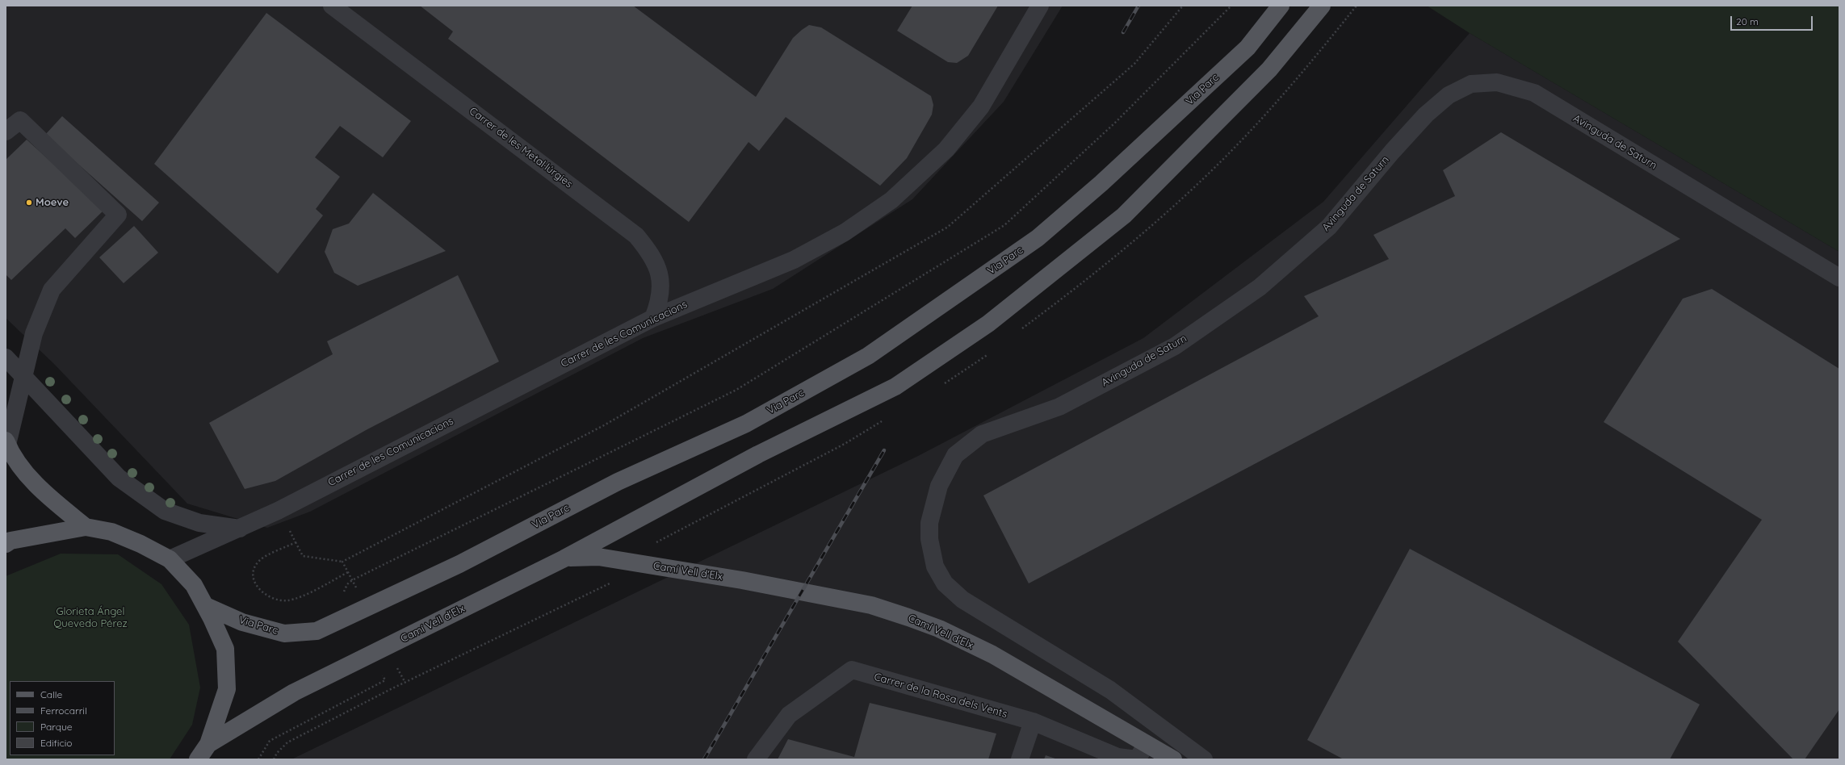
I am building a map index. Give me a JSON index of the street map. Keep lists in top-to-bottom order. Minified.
{"streets":{"main road":["Via Parc","Camí Vell d'Elx"],"street":["Avinguda de Saturn","Carrer de les Metal·lúrgies","Carrer de les Comunicacions","Carrer de la Rosa dels Vents"]},"crossings":[["Carrer de les Metal·lúrgies","Carrer de les Comunicacions"],["Camí Vell d'Elx","Carrer de la Rosa dels Vents"]],"parks":["Glorieta Ángel Quevedo Pérez"],"places":["Moeve"],"legend":["Calle","Ferrocarril","Parque","Edificio"],"scale_bar":"20 m"}
